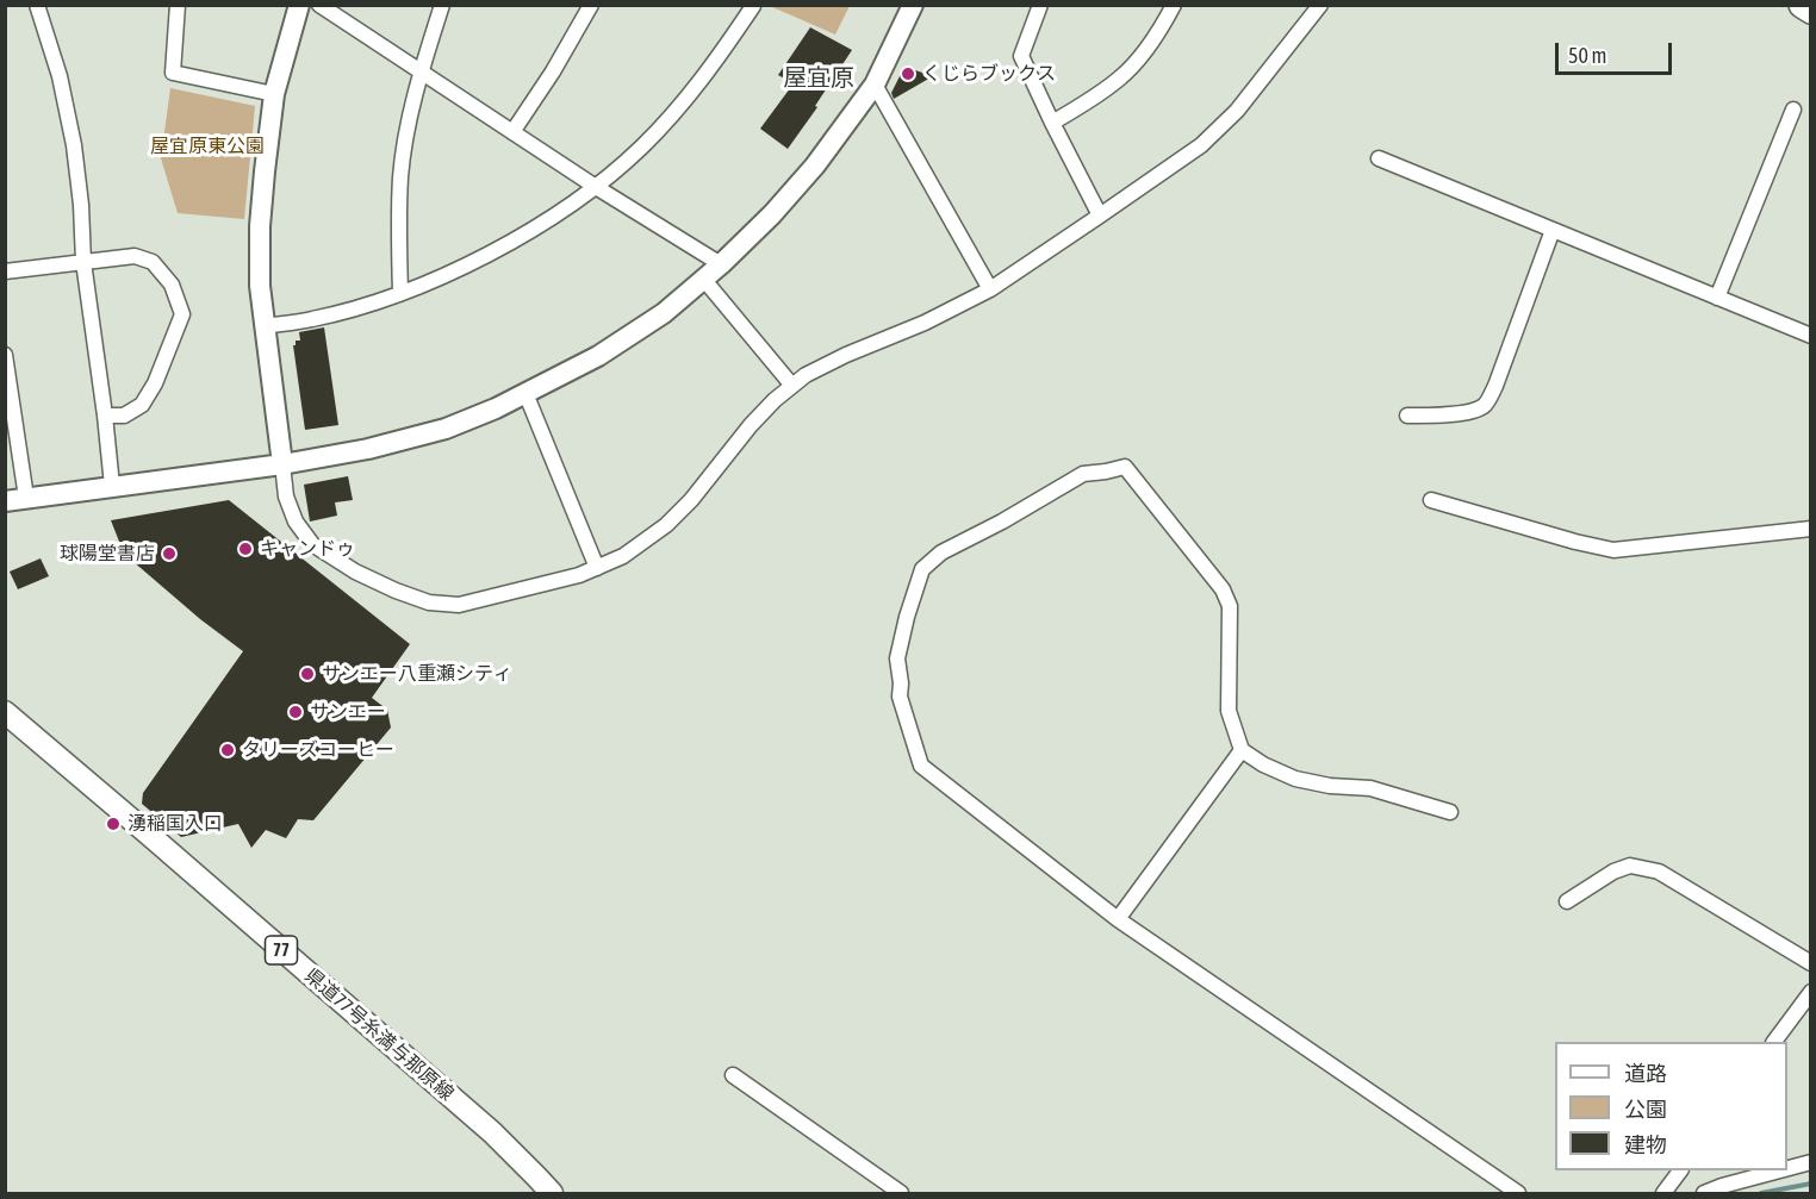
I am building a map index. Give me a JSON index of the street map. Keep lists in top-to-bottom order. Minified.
{"streets":{"main road":["77","県道77号糸満与那原線"]},"districts":["屋宜原"],"parks":["屋宜原東公園"],"places":["くじらブックス","キャンドゥ","球陽堂書店","サンエー八重瀬シティ","サンエー","タリーズコーヒー","湧稲国入口"],"legend":["道路","公園","建物"],"scale_bar":"50 m"}
